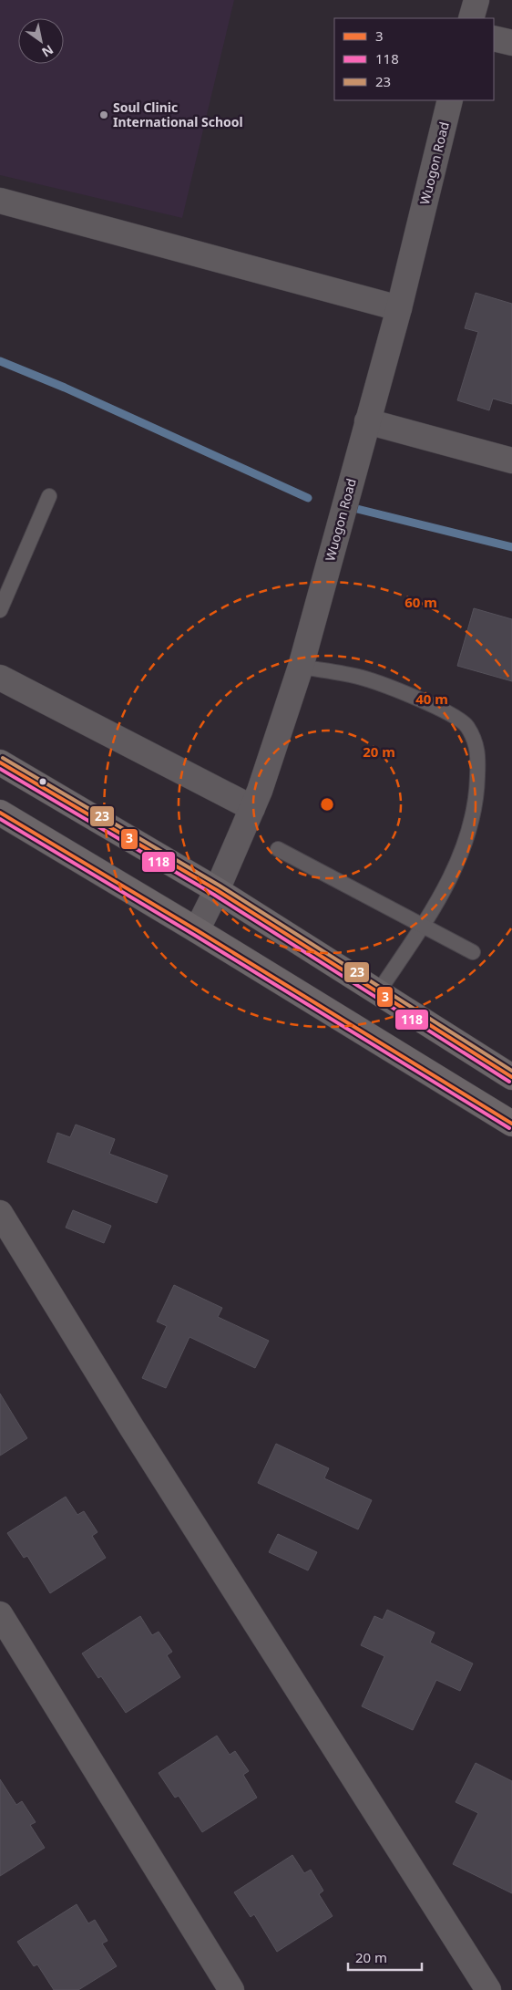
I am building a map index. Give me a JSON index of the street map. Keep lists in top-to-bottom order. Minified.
{"streets":{"street":["Wuogon Road"]},"places":["Soul Clinic International School"],"lines":["transit line 23","transit line 3","transit line 118"],"legend":["3","118","23"],"scale_bar":"20 m","north":"bottom right","rings":["60 m","40 m","20 m"]}
